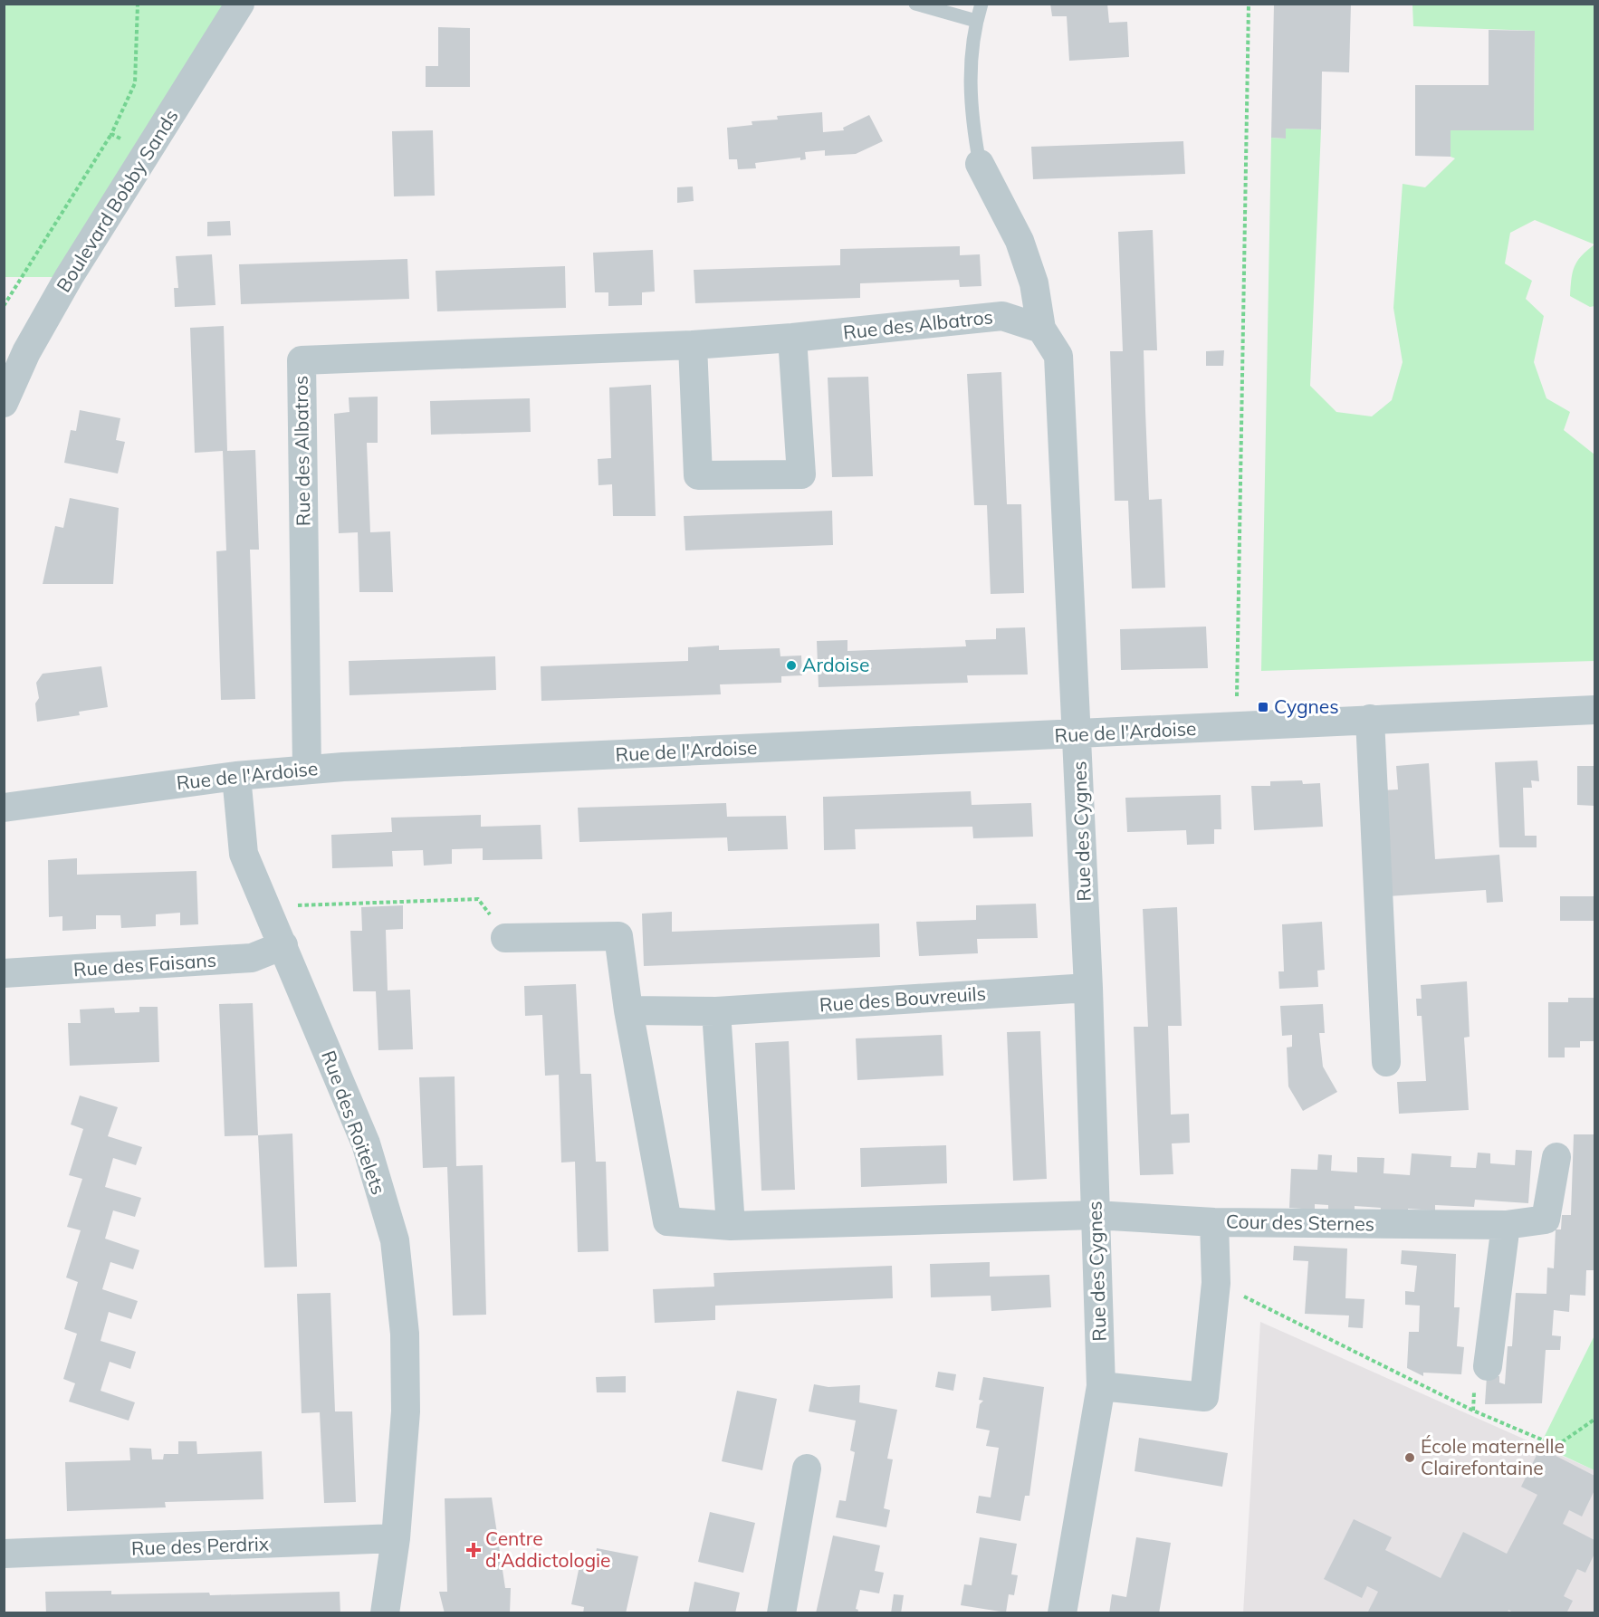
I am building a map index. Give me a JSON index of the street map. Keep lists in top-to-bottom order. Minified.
{"streets":{"street":["Boulevard Bobby Sands","Rue des Albatros","Rue de l'Ardoise","Rue des Cygnes","Rue des Faisans","Rue des Bouvreuils","Rue des Roitelets","Cour des Sternes","Rue des Perdrix"]},"crossings":[["Rue des Albatros","Rue de l'Ardoise"],["Rue des Albatros","Rue des Cygnes"],["Rue de l'Ardoise","Rue des Cygnes"],["Rue de l'Ardoise","Rue des Roitelets"],["Rue des Cygnes","Rue des Bouvreuils"],["Rue des Cygnes","Cour des Sternes"],["Rue des Faisans","Rue des Roitelets"],["Rue des Roitelets","Rue des Perdrix"]],"places":{"other":["Ardoise","École maternelle Clairefontaine"],"transit":["Cygnes"],"health":["Centre d'Addictologie"]}}
